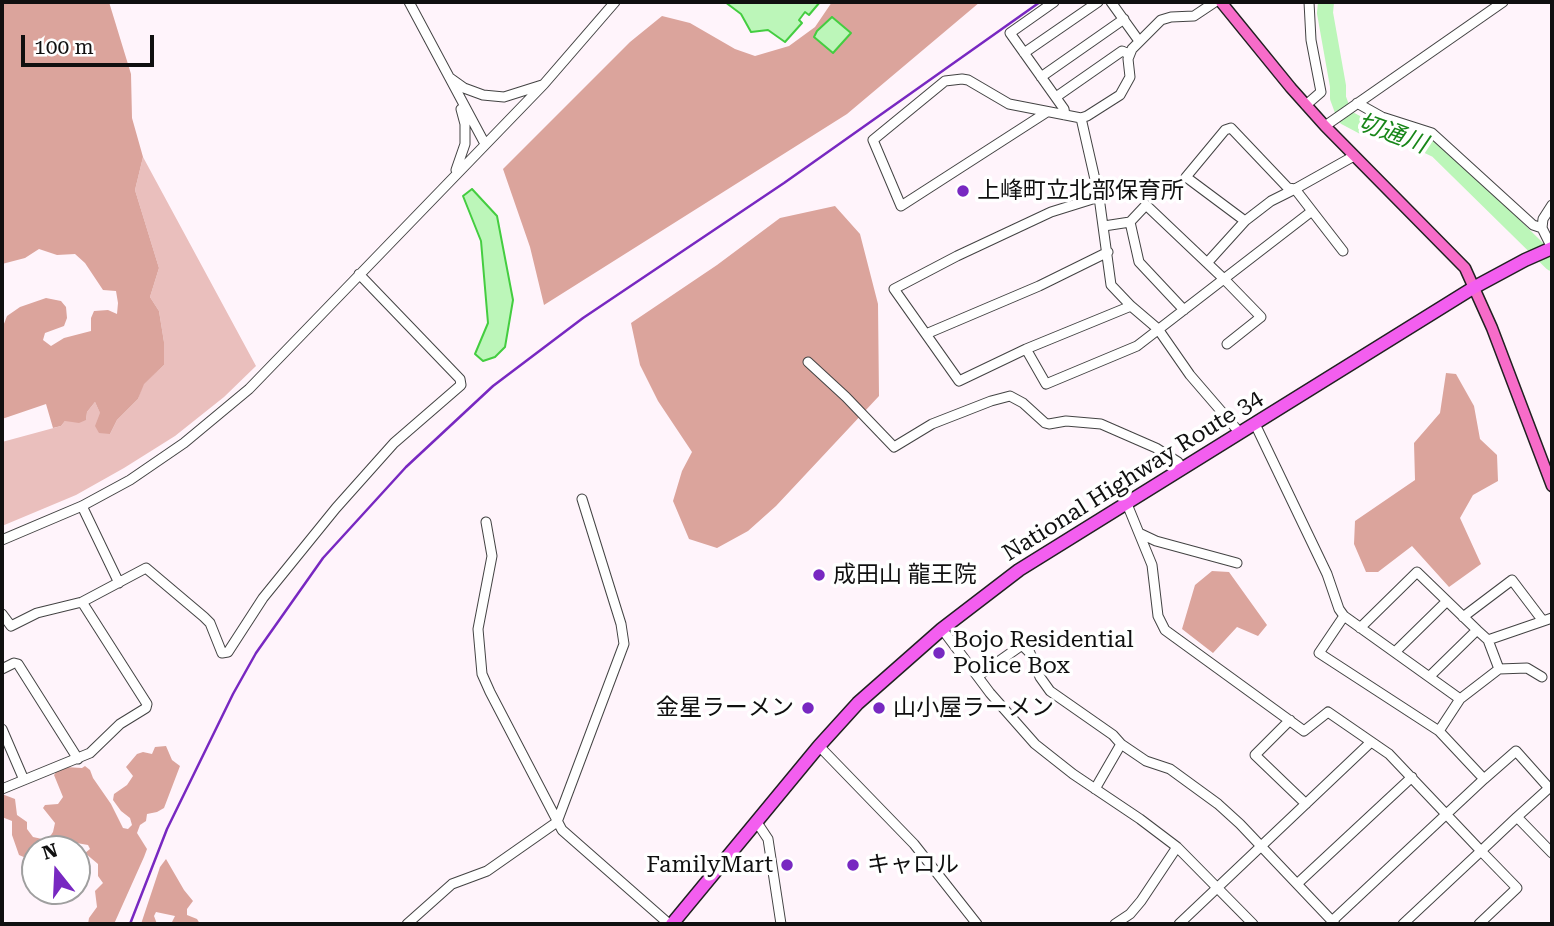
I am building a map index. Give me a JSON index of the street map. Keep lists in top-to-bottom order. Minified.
{"streets":{"highway":["National Highway Route 34"]},"water":["切通川"],"places":["上峰町立北部保育所","成田山 龍王院","Bojo Residential Police Box","金星ラーメン","山小屋ラーメン","FamilyMart","キャロル"],"scale_bar":"100 m","north":"top"}
